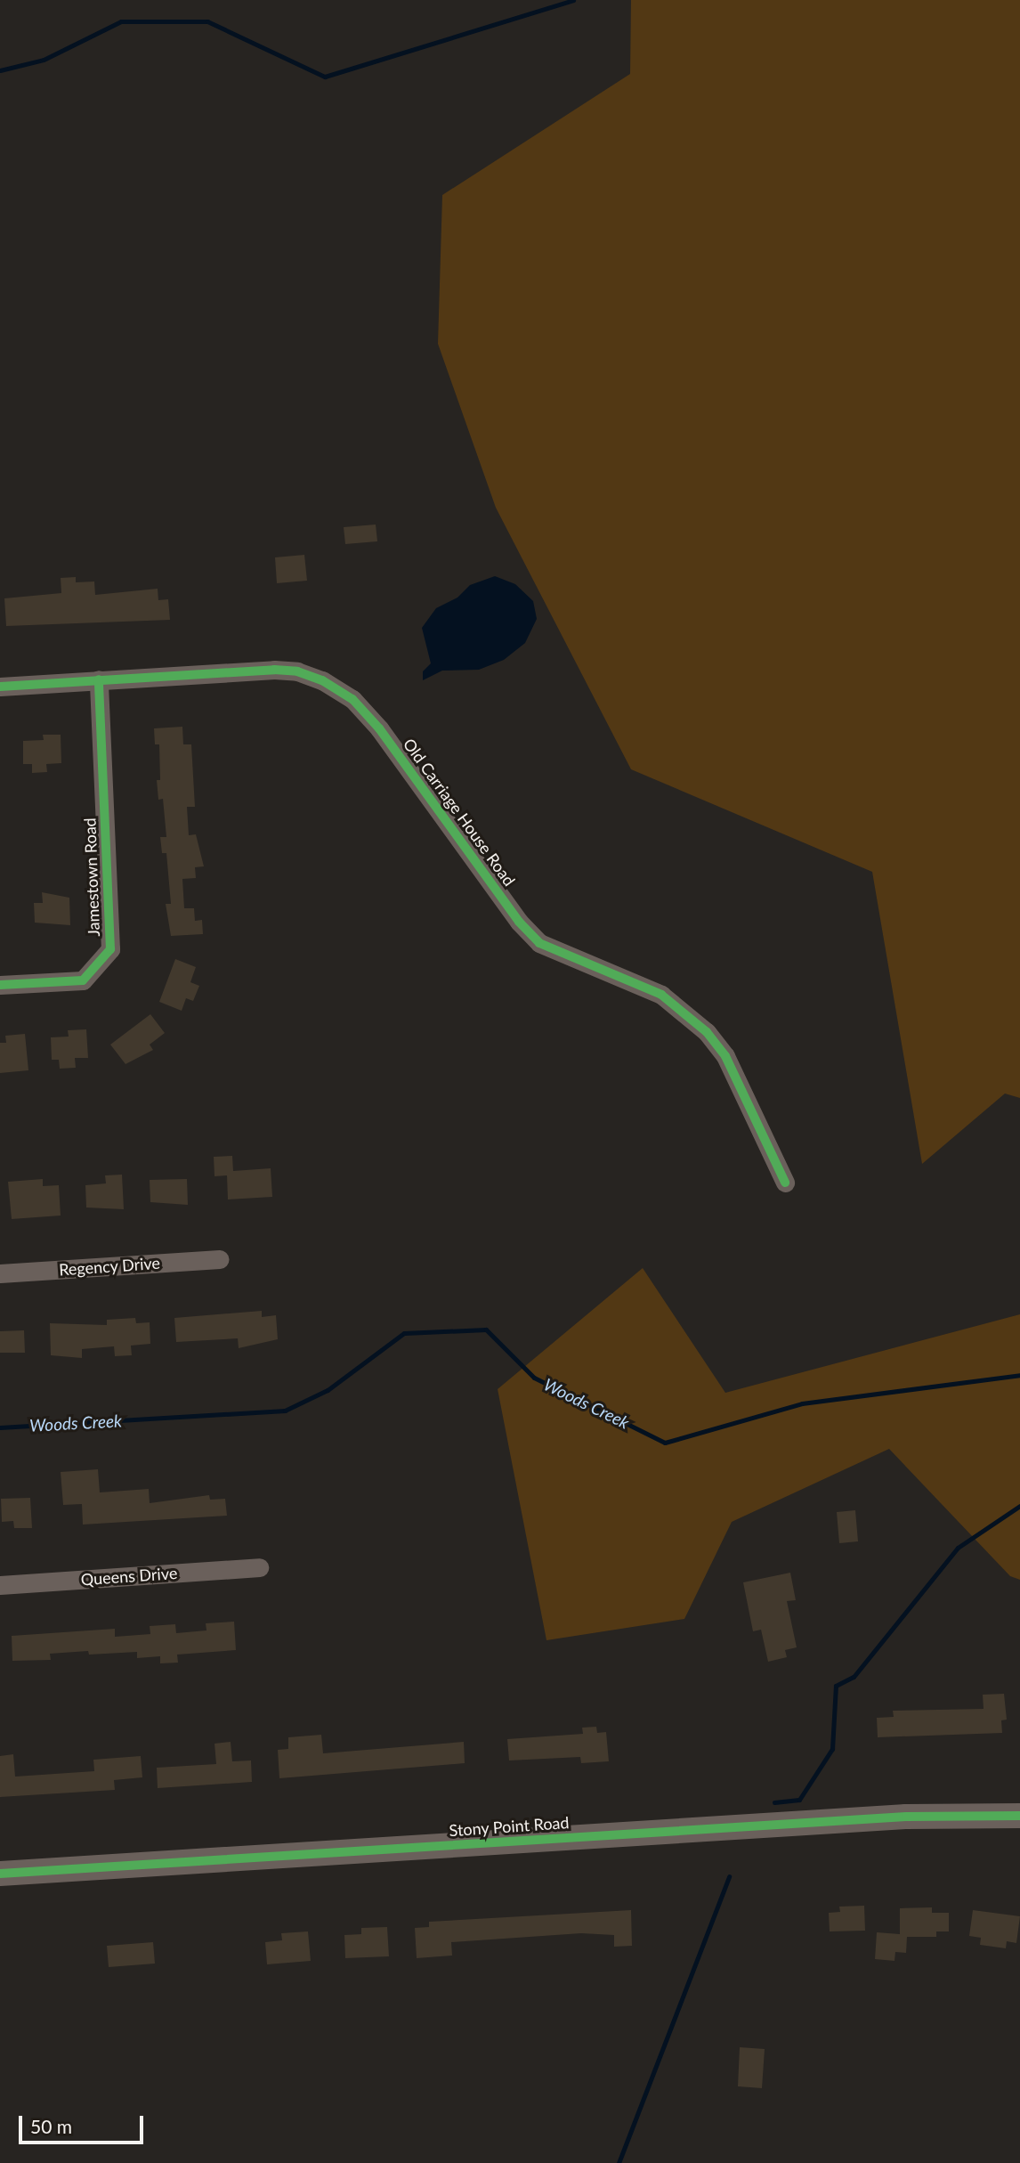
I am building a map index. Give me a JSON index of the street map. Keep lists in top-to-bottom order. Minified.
{"streets":{"street":["Old Carriage House Road","Jamestown Road","Regency Drive","Queens Drive","Stony Point Road"]},"crossings":[["Old Carriage House Road","Jamestown Road"]],"water":["Woods Creek"],"scale_bar":"50 m"}
